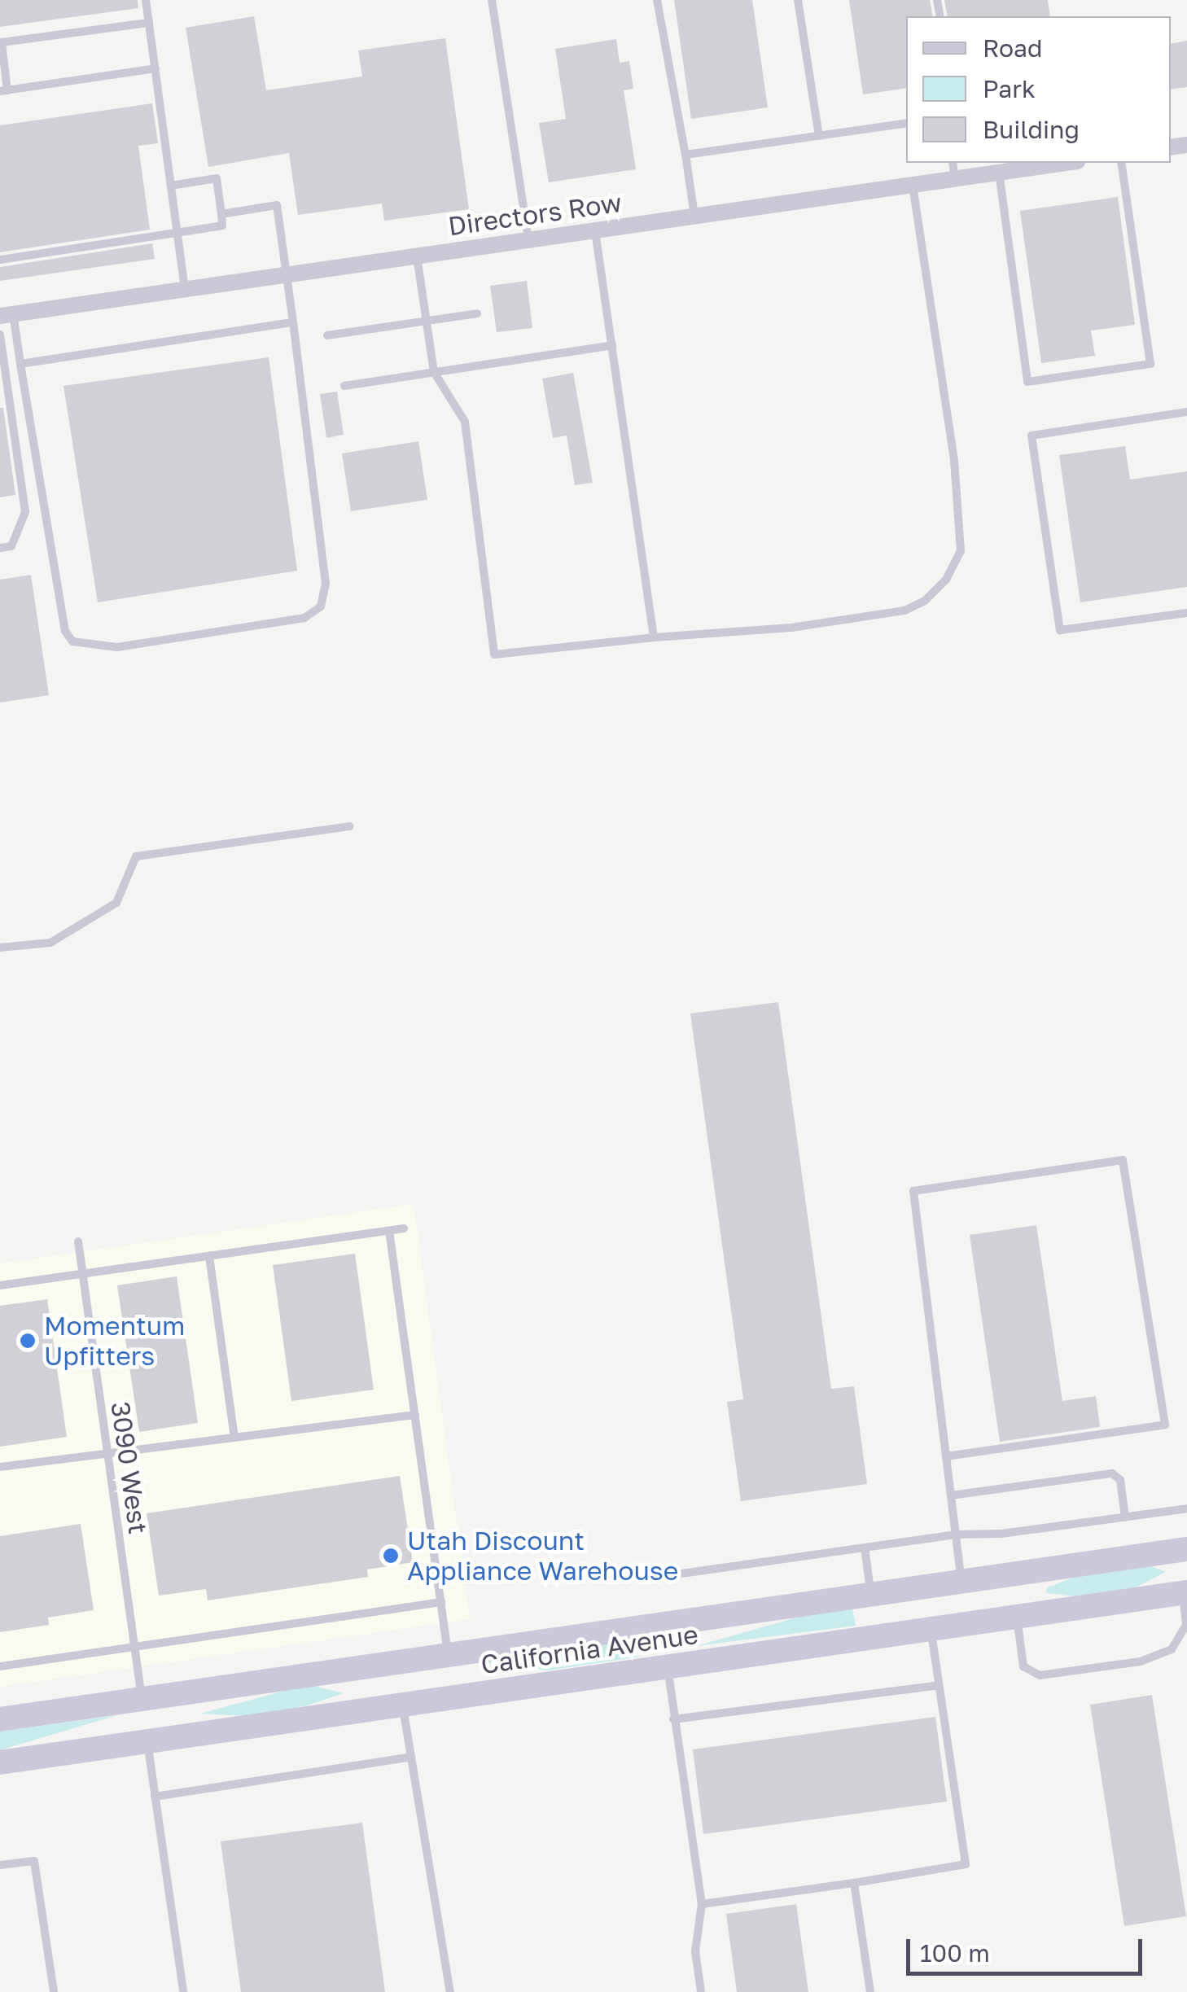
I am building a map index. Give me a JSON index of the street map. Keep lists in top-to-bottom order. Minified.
{"streets":{"main road":["California Avenue"],"street":["Directors Row"],"lane":["3090 West"]},"crossings":[["3090 West","California Avenue"]],"places":["Momentum Upfitters","Utah Discount Appliance Warehouse"],"legend":["Road","Park","Building"],"scale_bar":"100 m"}
